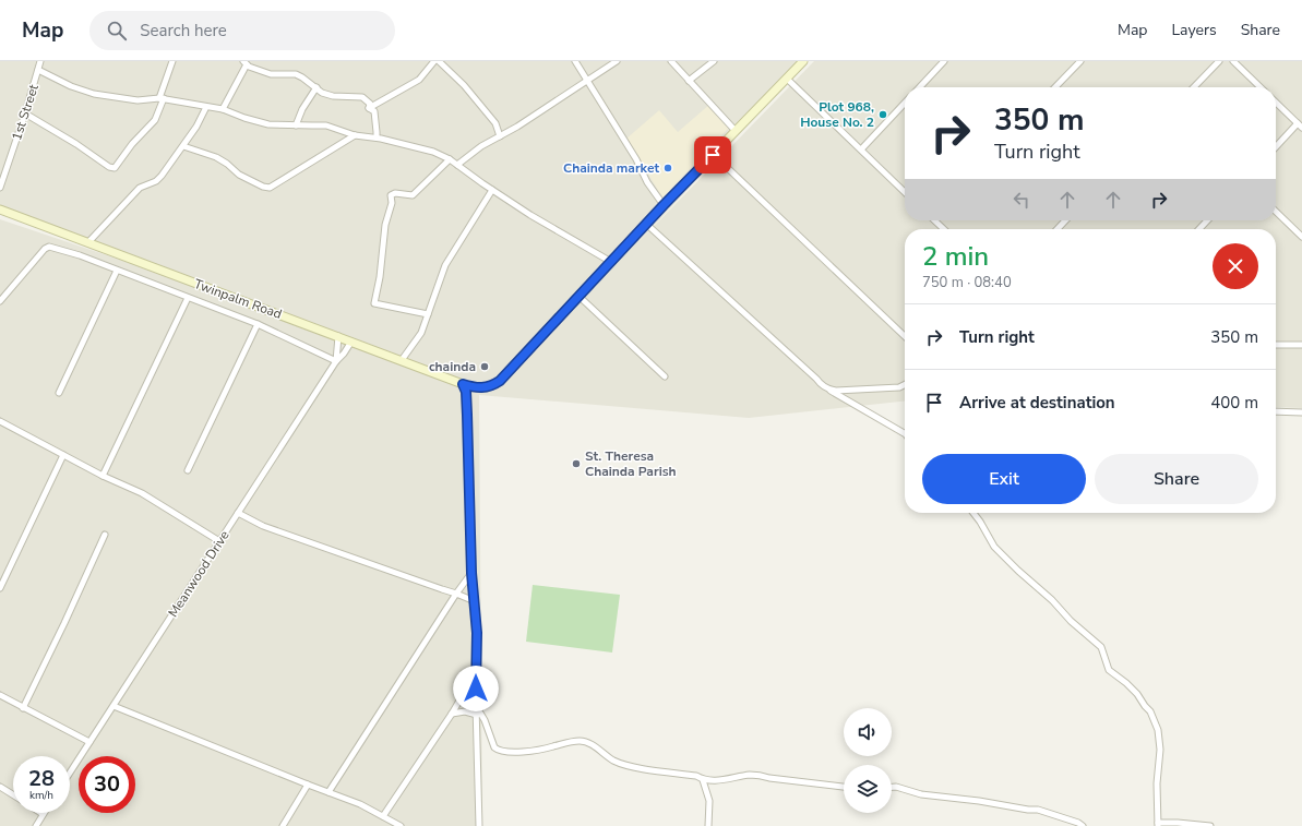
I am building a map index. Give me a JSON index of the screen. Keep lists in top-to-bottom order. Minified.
{"streets":{"main road":["Twinpalm Road"],"street":["1st Street","Meanwood Drive"]},"crossings":[["Twinpalm Road","Meanwood Drive"]],"places":["Plot 968, House No. 2","Chainda market","chainda","St. Theresa Chainda Parish"],"page":{"header":"Map","search":"Search here","nav":["Map","Layers","Share"],"turn":["350 m","Turn right"],"heading":["2 min","750 m · 08:40"],"list":[{"name":"Turn right","value":"350 m"},{"name":"Arrive at destination","value":"400 m"}],"buttons":["Exit","Share"],"speed":"28 km/h","limit":"30"}}
